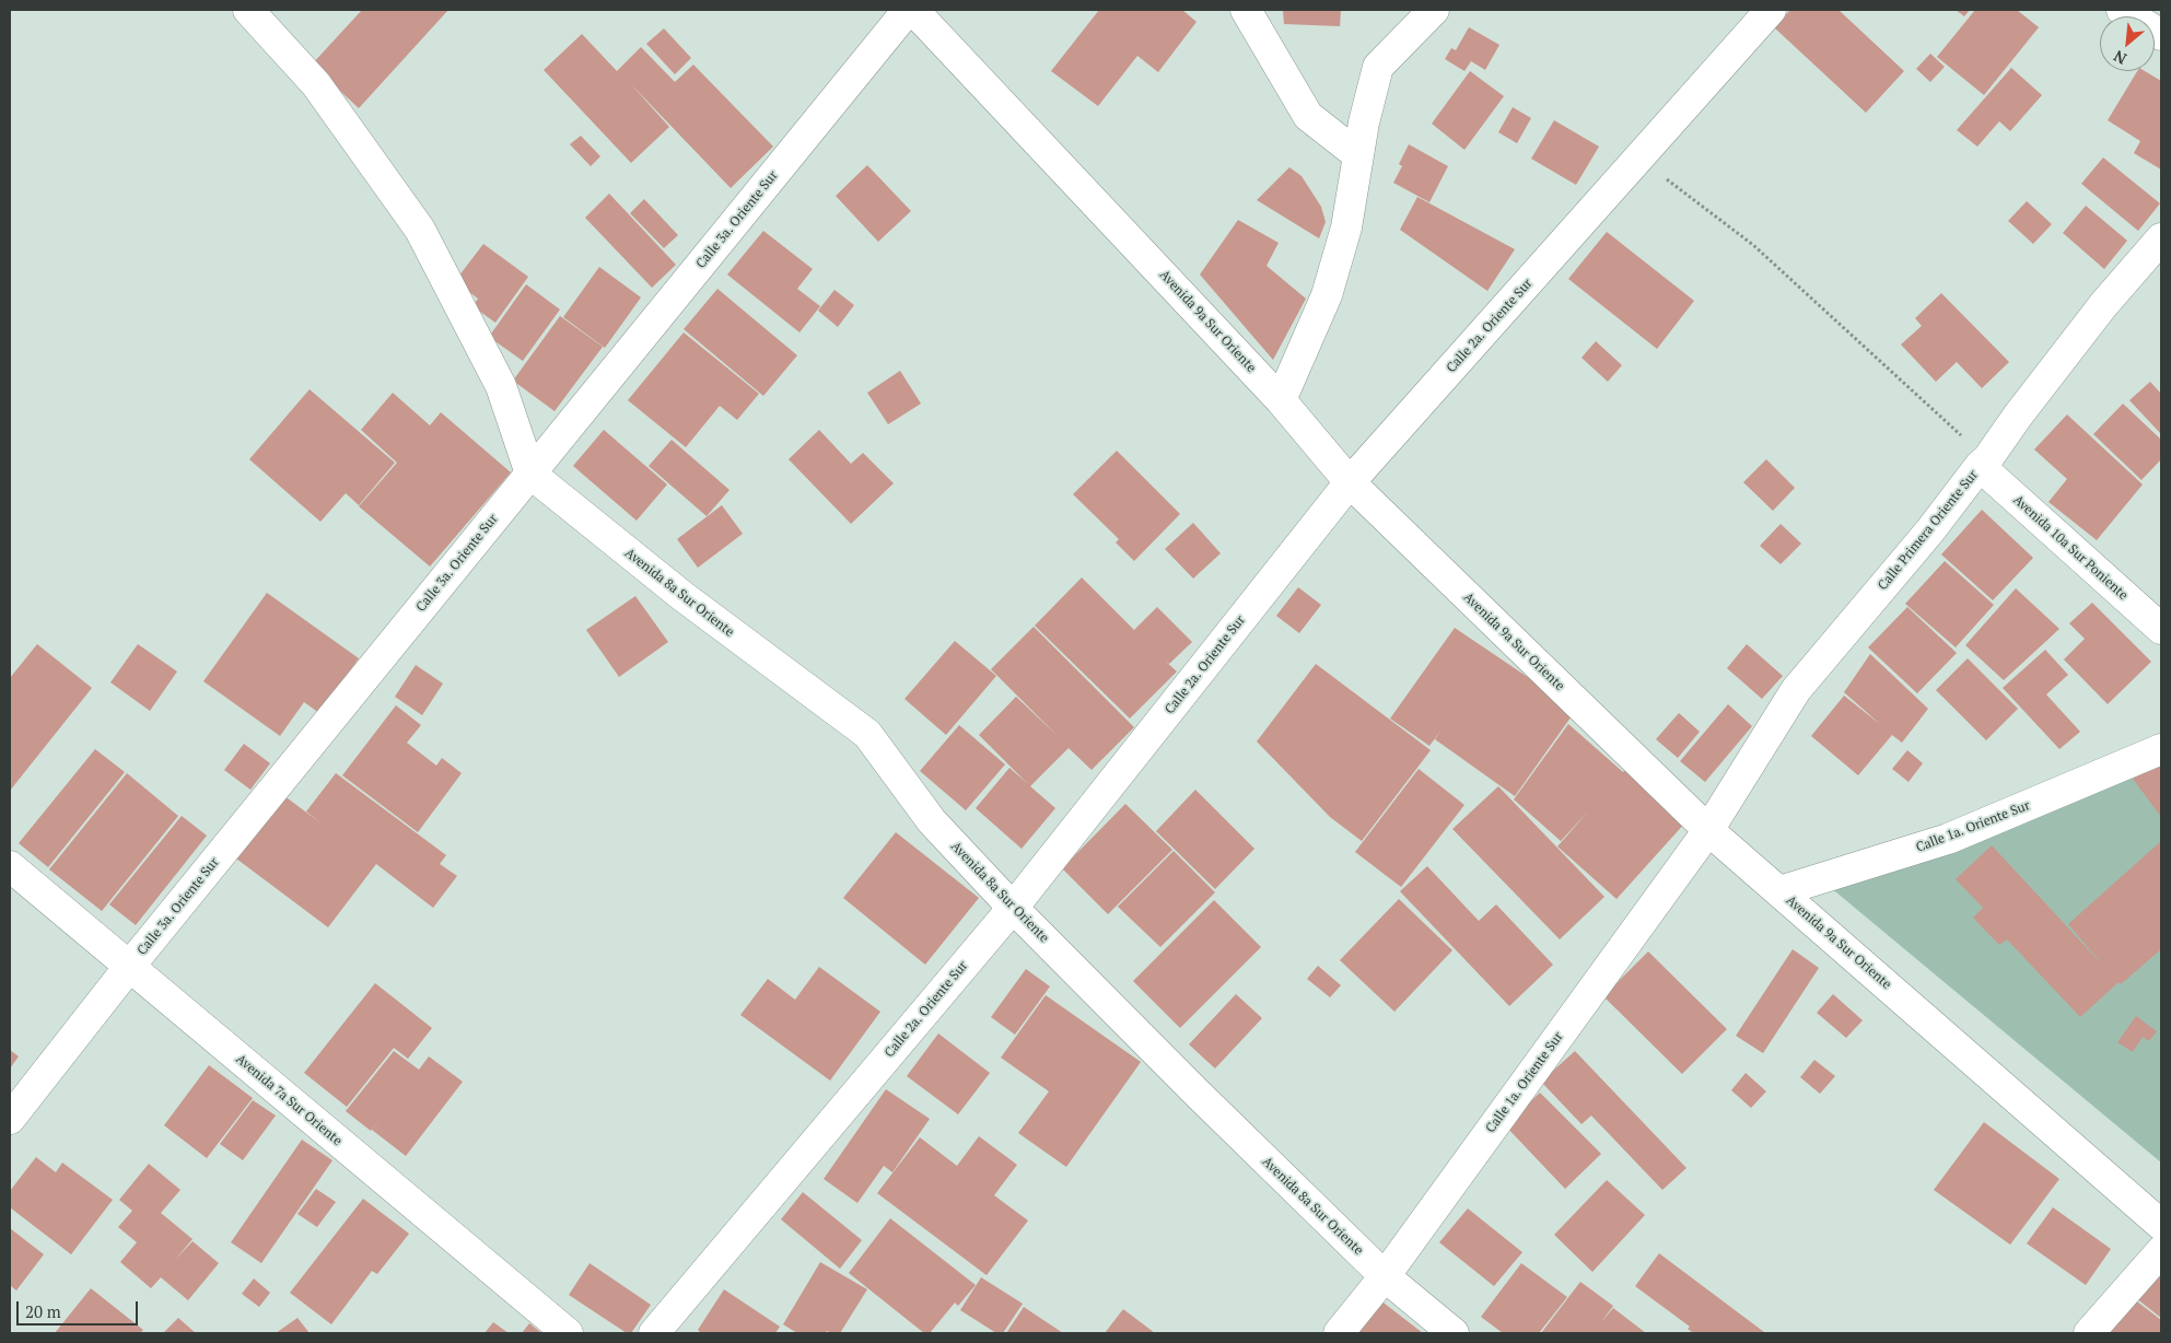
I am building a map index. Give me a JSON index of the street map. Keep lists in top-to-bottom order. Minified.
{"streets":{"street":["Calle 3a. Oriente Sur","Avenida 9a Sur Oriente","Calle 2a. Oriente Sur","Calle Primera Oriente Sur","Avenida 10a Sur Poniente","Avenida 8a Sur Oriente","Calle 1a. Oriente Sur","Avenida 7a Sur Oriente"]},"crossings":[["Calle 3a. Oriente Sur","Avenida 8a Sur Oriente"],["Calle 3a. Oriente Sur","Avenida 7a Sur Oriente"],["Avenida 9a Sur Oriente","Calle 2a. Oriente Sur"],["Avenida 9a Sur Oriente","Calle Primera Oriente Sur"],["Avenida 9a Sur Oriente","Calle 1a. Oriente Sur"],["Calle 2a. Oriente Sur","Avenida 8a Sur Oriente"],["Calle Primera Oriente Sur","Avenida 10a Sur Poniente"],["Calle Primera Oriente Sur","Calle 1a. Oriente Sur"],["Avenida 8a Sur Oriente","Calle 1a. Oriente Sur"]],"scale_bar":"20 m","north":"bottom left"}
